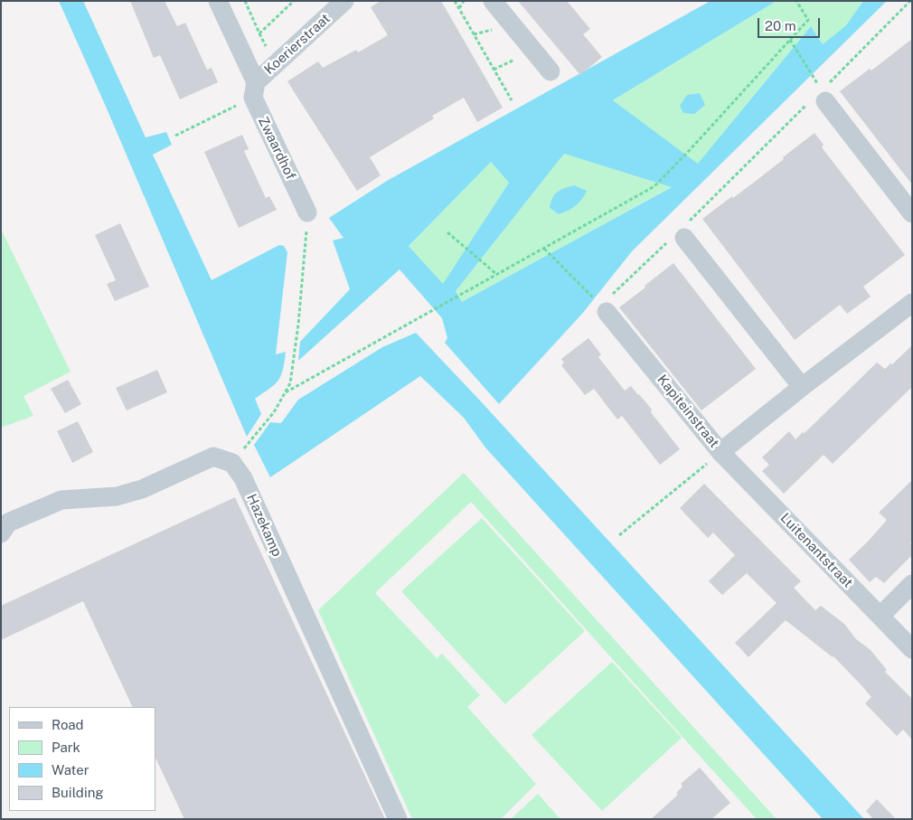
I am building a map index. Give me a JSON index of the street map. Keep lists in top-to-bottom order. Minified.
{"streets":{"street":["Koerierstraat","Zwaardhof","Kapiteinstraat","Hazekamp","Luitenantstraat"]},"crossings":[["Koerierstraat","Zwaardhof"],["Kapiteinstraat","Luitenantstraat"]],"legend":["Road","Park","Water","Building"],"scale_bar":"20 m"}
